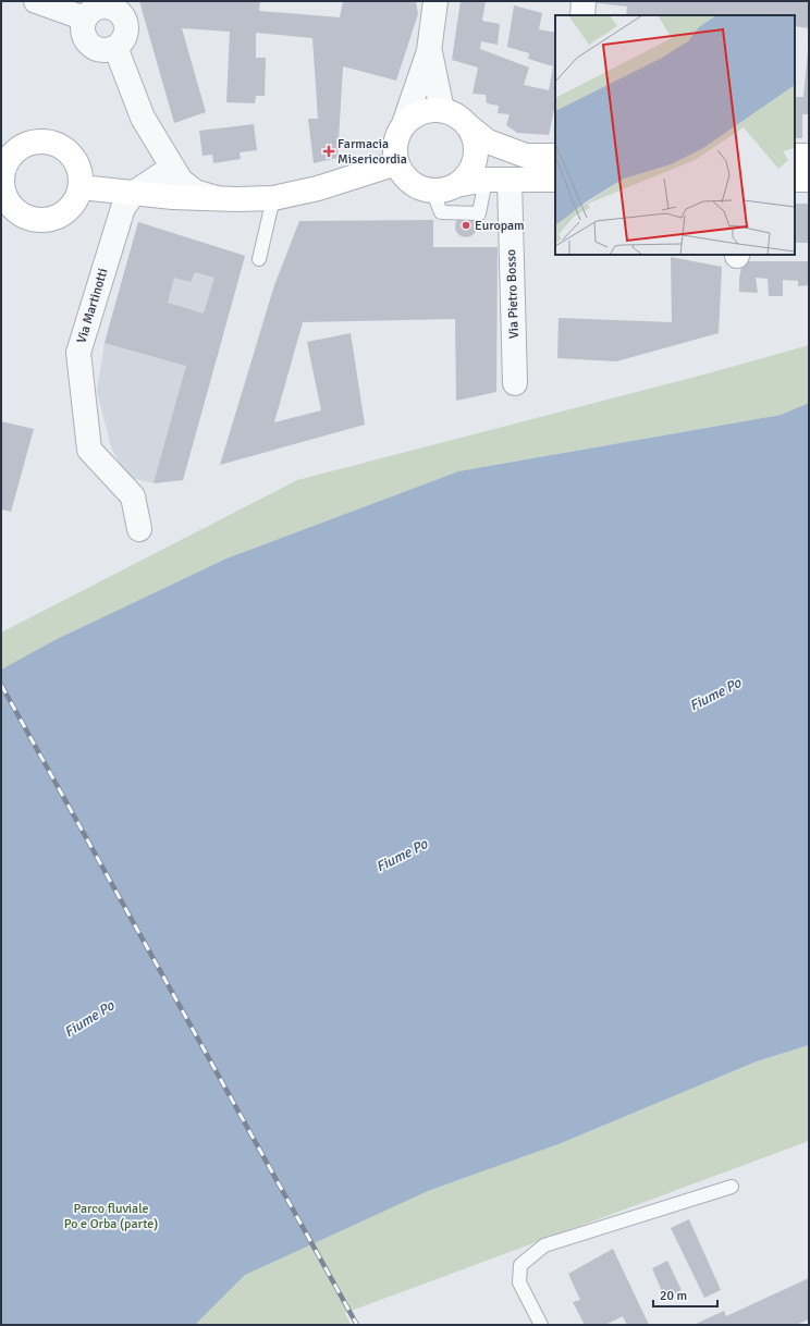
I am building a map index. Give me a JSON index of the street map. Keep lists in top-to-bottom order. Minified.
{"streets":{"street":["Via Pietro Bosso","Via Martinotti"]},"water":["Fiume Po"],"parks":["Parco fluviale Po e Orba (parte)"],"places":{"health":["Farmacia Misericordia"],"other":["Europam"]},"scale_bar":"20 m"}
